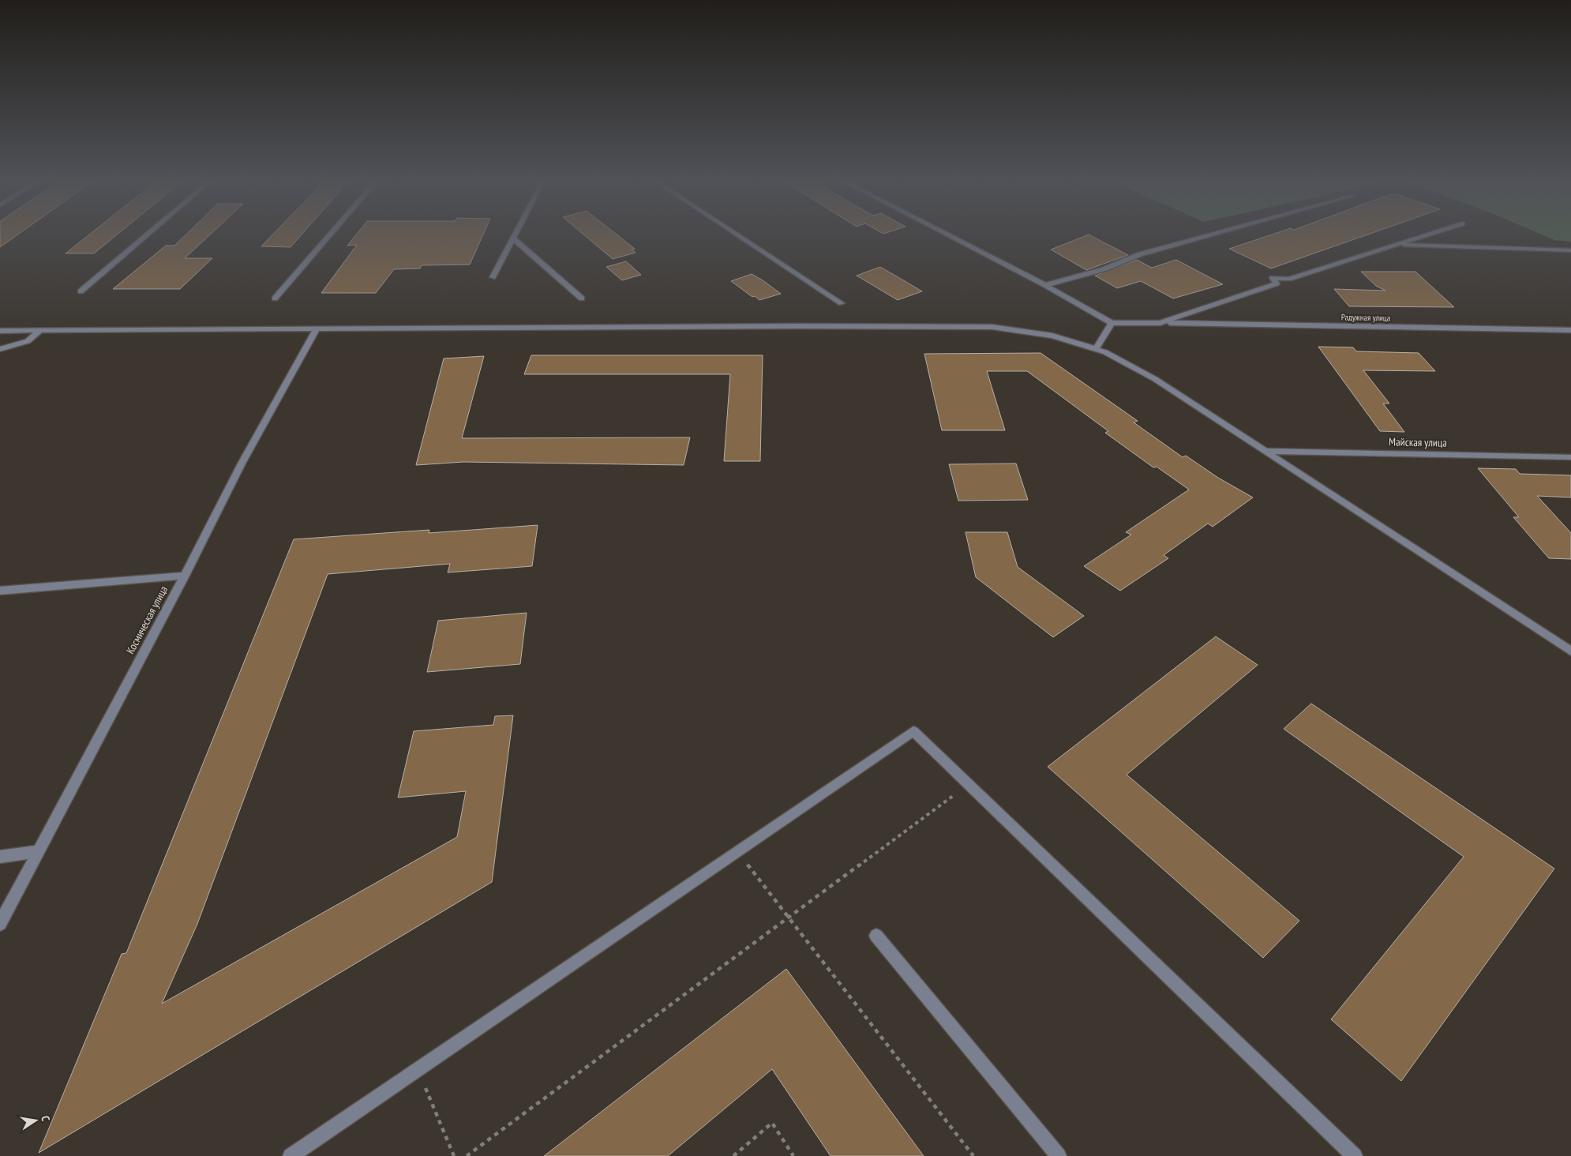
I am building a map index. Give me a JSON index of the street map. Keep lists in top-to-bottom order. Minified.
{"streets":{"street":["Радужная улица","Майская улица","Космическая улица"]},"north":"right"}
